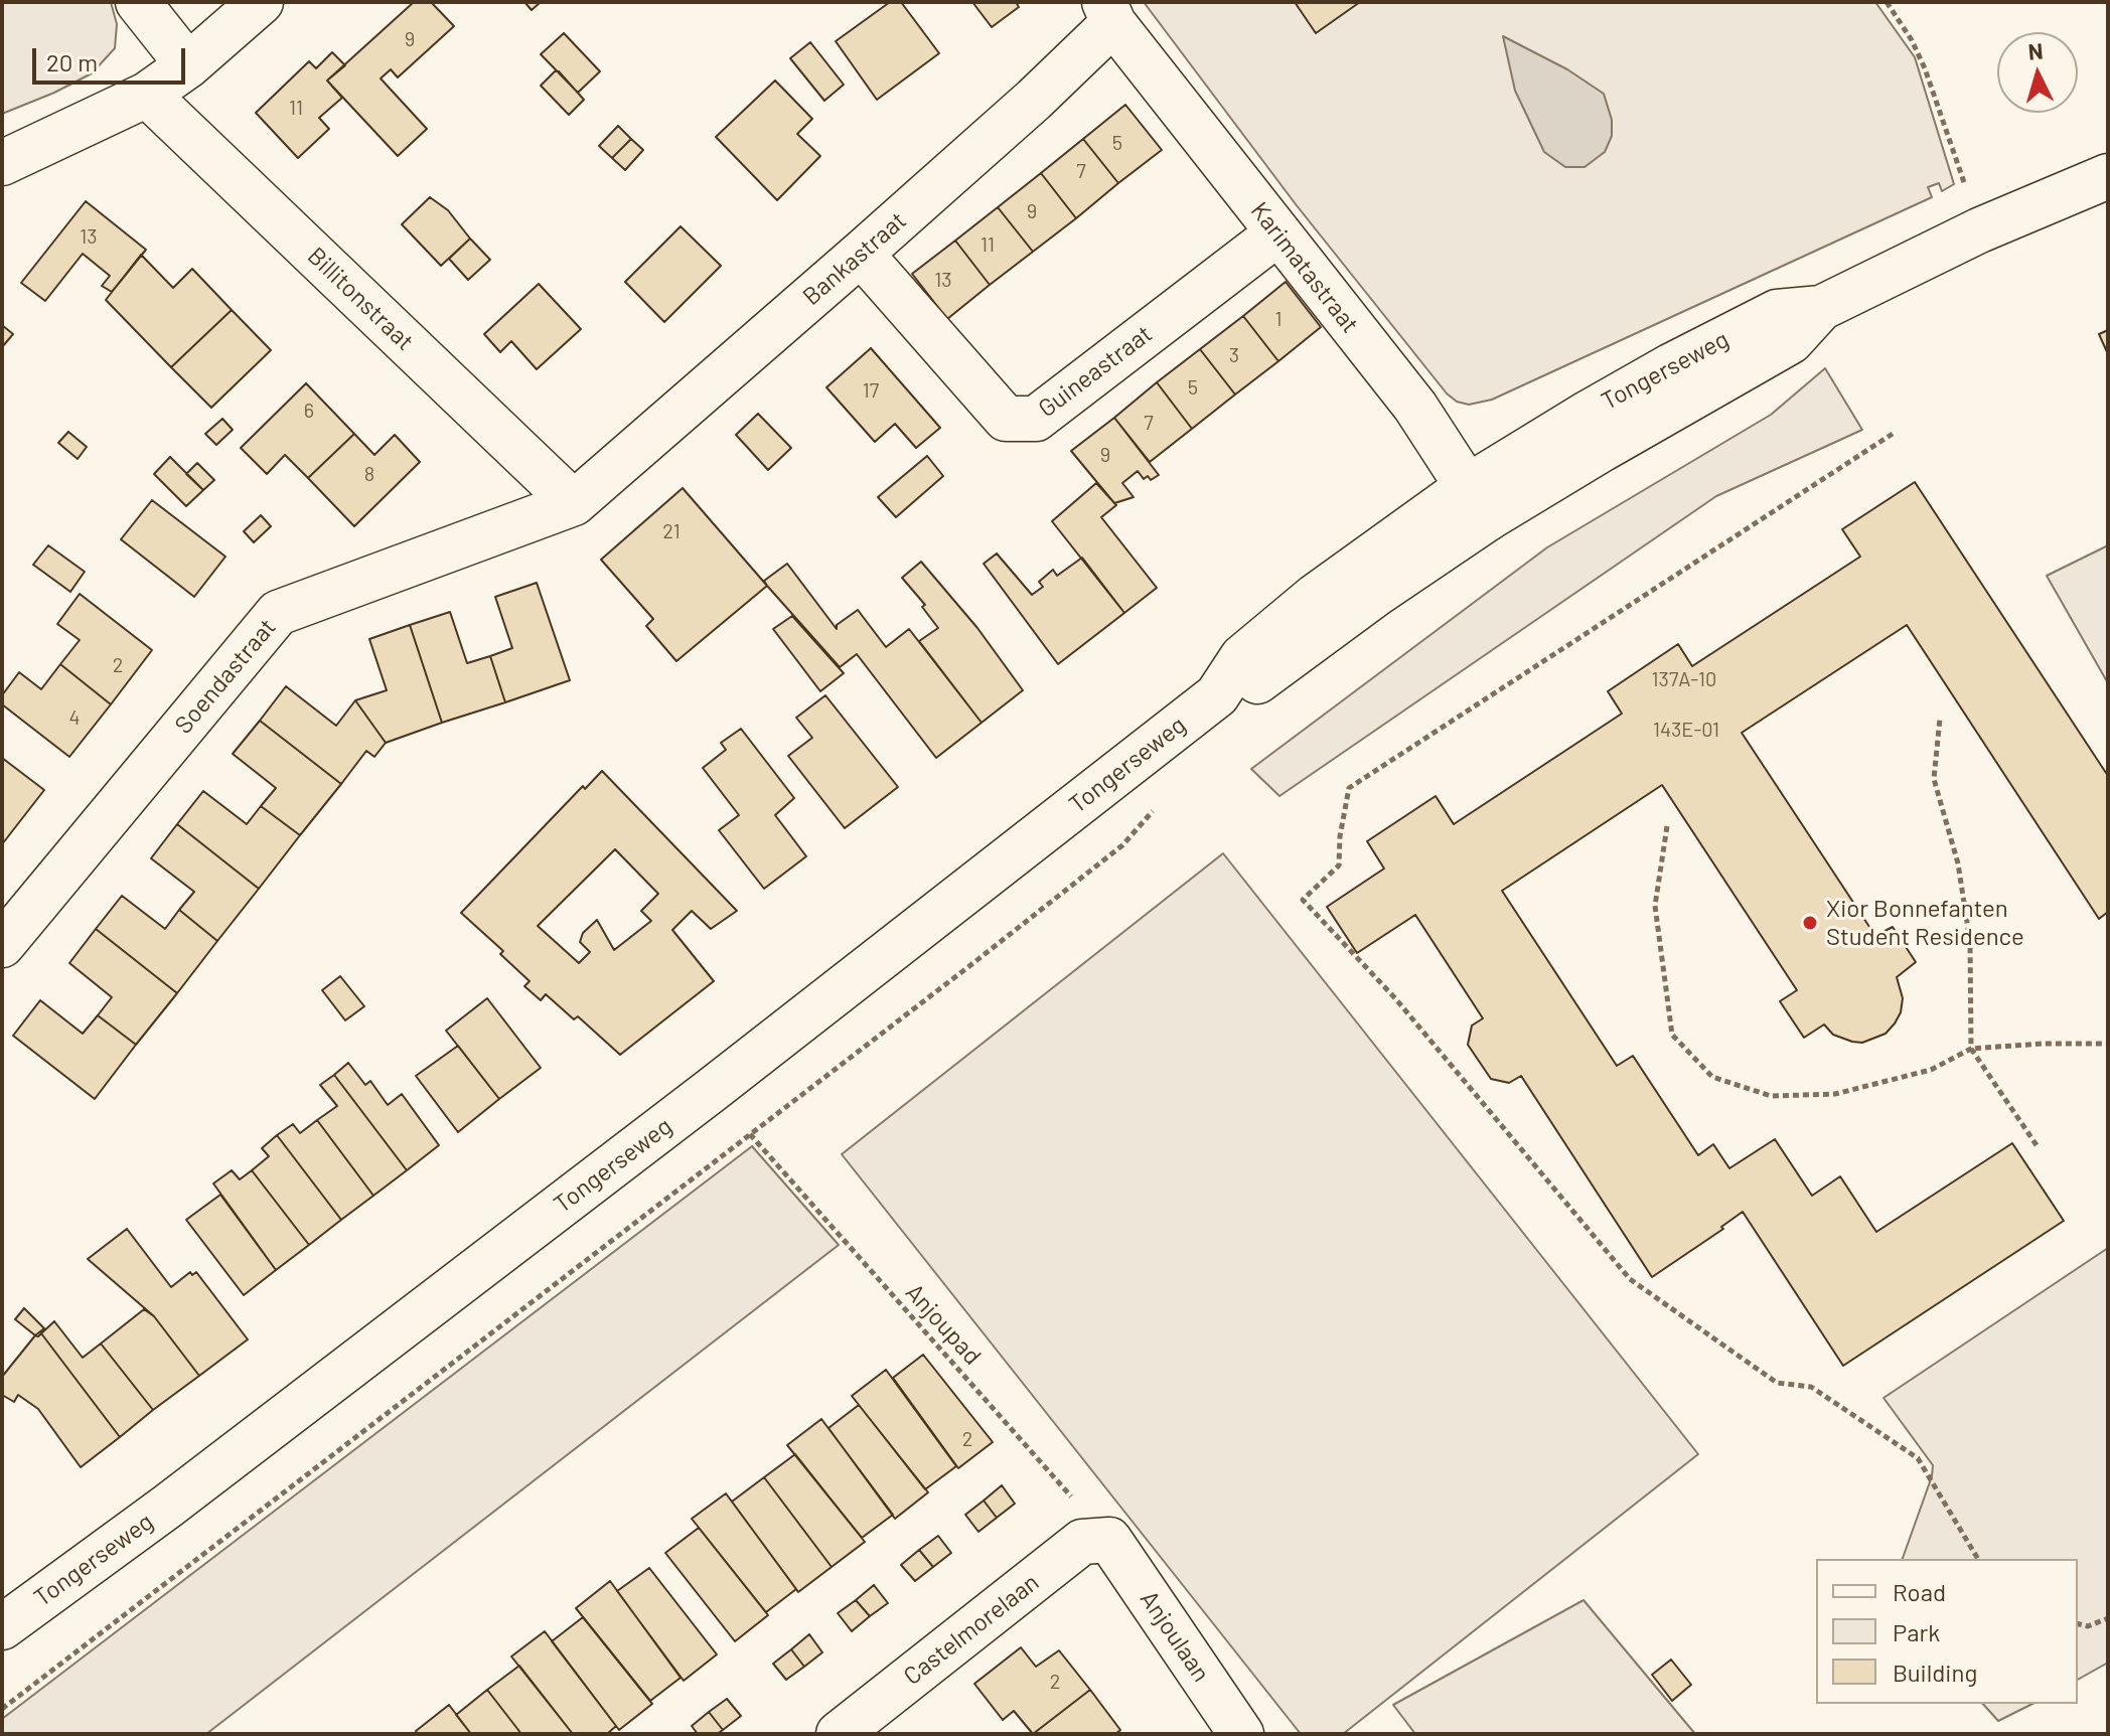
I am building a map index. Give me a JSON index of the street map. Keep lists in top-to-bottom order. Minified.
{"streets":{"street":["Bankastraat","Karimatastraat","Billitonstraat","Tongerseweg","Guineastraat","Soendastraat","Castelmorelaan","Anjoulaan"],"path":["Anjoupad"]},"crossings":[["Bankastraat","Karimatastraat"],["Bankastraat","Billitonstraat"],["Bankastraat","Guineastraat"],["Bankastraat","Soendastraat"],["Karimatastraat","Tongerseweg"],["Karimatastraat","Guineastraat"],["Billitonstraat","Soendastraat"],["Anjoupad","Castelmorelaan"],["Anjoupad","Anjoulaan"],["Castelmorelaan","Anjoulaan"]],"places":["Xior Bonnefanten Student Residence"],"house_numbers":["9","11","5","7","9","13","11","13","1","3","5","17","6","7","9","8","21","2","137A-10","4","143E-01","2","2"],"legend":["Road","Park","Building"],"scale_bar":"20 m","north":"top"}
